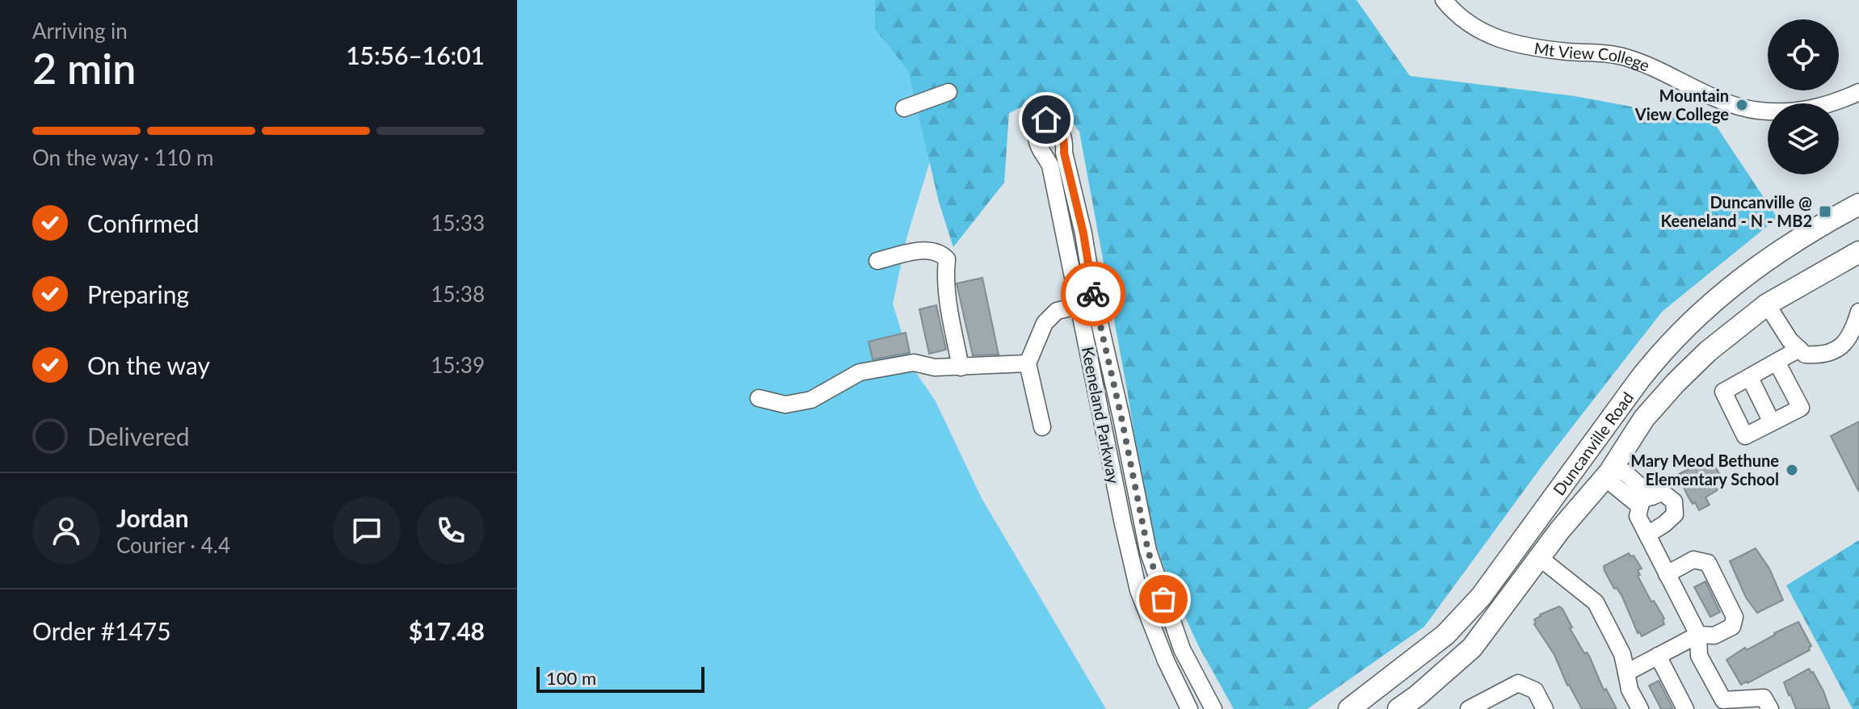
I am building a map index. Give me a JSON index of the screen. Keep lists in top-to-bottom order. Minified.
{"streets":{"main road":["Duncanville Road"],"street":["Mt View College","Keeneland Parkway"]},"places":{"other":["Mountain View College","Mary Meod Bethune Elementary School"],"transit":["Duncanville @ Keeneland - N - MB2"]},"scale_bar":"100 m","page":{"heading":["2 min","Arriving in","15:56–16:01"],"panel":["Jordan","Courier · 4.4","Order #1475","$17.48"],"bar":"On the way · 110 m","list":[["Confirmed","15:33"],["Preparing","15:38"],["On the way","15:39"],"Delivered"],"scale":"100 m"}}
